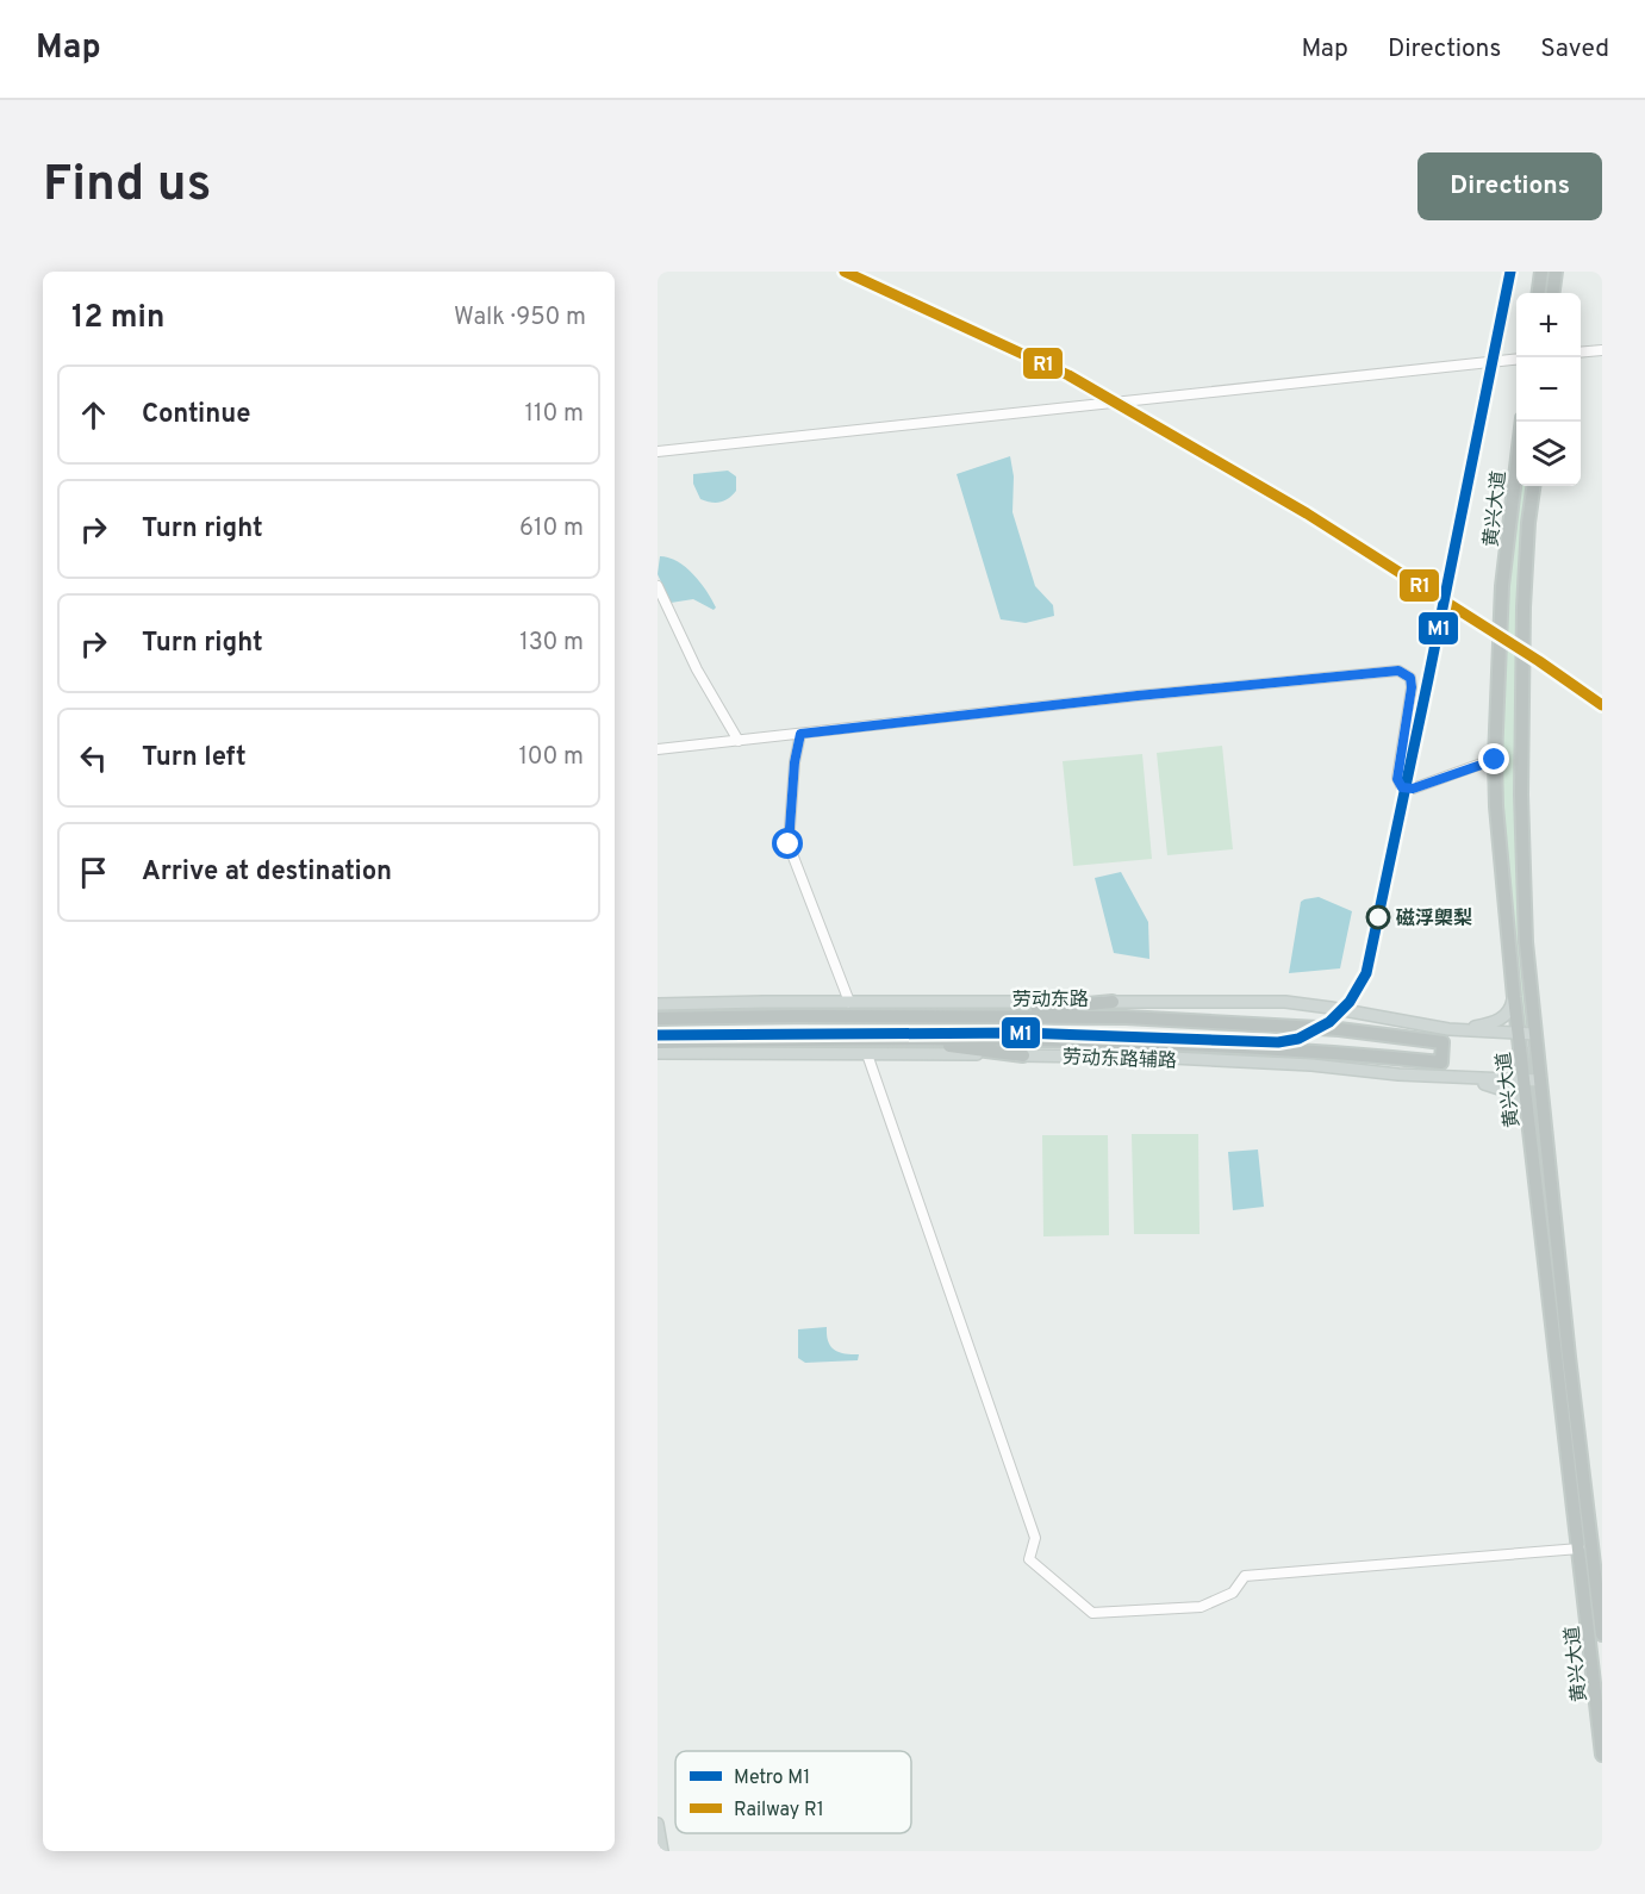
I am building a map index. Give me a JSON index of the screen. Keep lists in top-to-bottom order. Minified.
{"streets":{"highway":["黄兴大道","劳动东路"],"main road":["劳动东路辅路"]},"crossings":[["黄兴大道","劳动东路辅路"]],"places":["磁浮㮾梨"],"lines":["metro line M1","rail line R1"],"legend":["Metro M1","Railway R1"],"page":{"header":"Map","nav":["Map","Directions","Saved"],"buttons":"Directions","title":"Find us","heading":["12 min","Walk · 950 m"],"map_buttons":["+","−"],"list":[["Continue","110 m"],["Turn right","610 m"],["Turn right","130 m"],["Turn left","100 m"],"Arrive at destination"]}}
